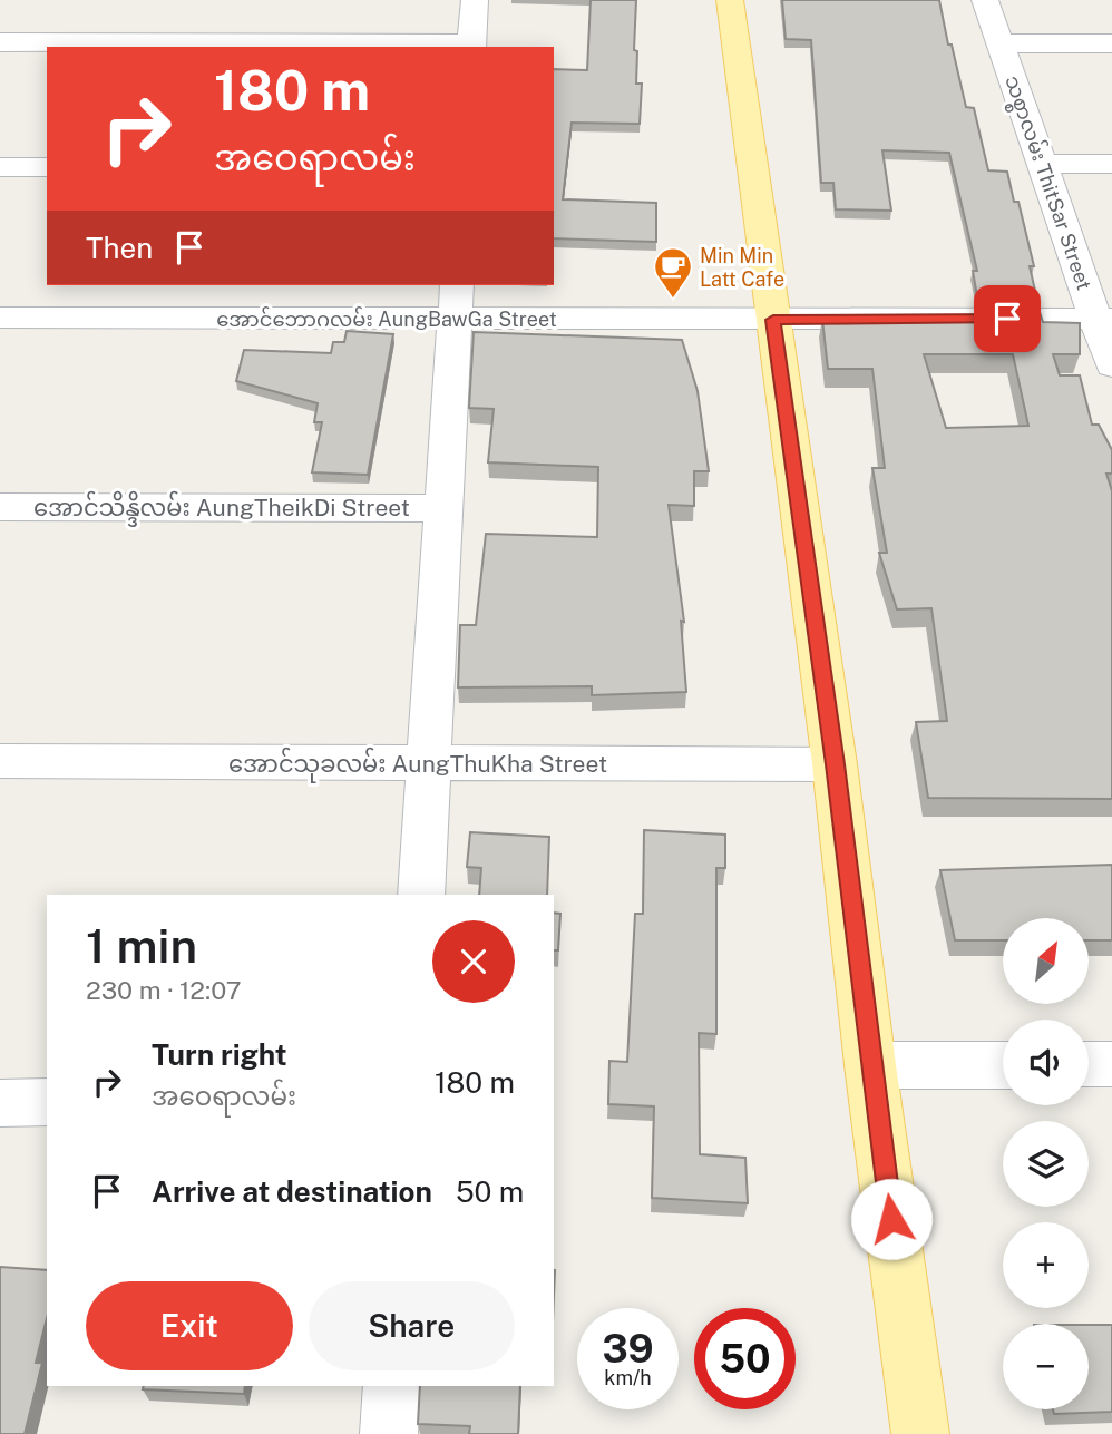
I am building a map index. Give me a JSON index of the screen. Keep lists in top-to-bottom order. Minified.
{"streets":{"street":["သစ္စာလမ်း ThitSar Street","အောင်ဘောဂလမ်း AungBawGa Street","အောင်သိန္ဒိလမ်း AungTheikDi Street","အောင်သုခလမ်း AungThuKha Street"]},"crossings":[["သစ္စာလမ်း ThitSar Street","အောင်ဘောဂလမ်း AungBawGa Street"]],"places":{"cafe":["Min Min Latt Cafe"]},"north":"top right","page":{"turn":["180 m","အဝေရာလမ်း"],"then":"Then","heading":["1 min","230 m · 12:07"],"map_buttons":["+","−"],"list":[{"name":"Turn right","note":"အဝေရာလမ်း","value":"180 m"},{"name":"Arrive at destination","value":"50 m"}],"buttons":["Exit","Share"],"speed":"39 km/h","limit":"50"}}
